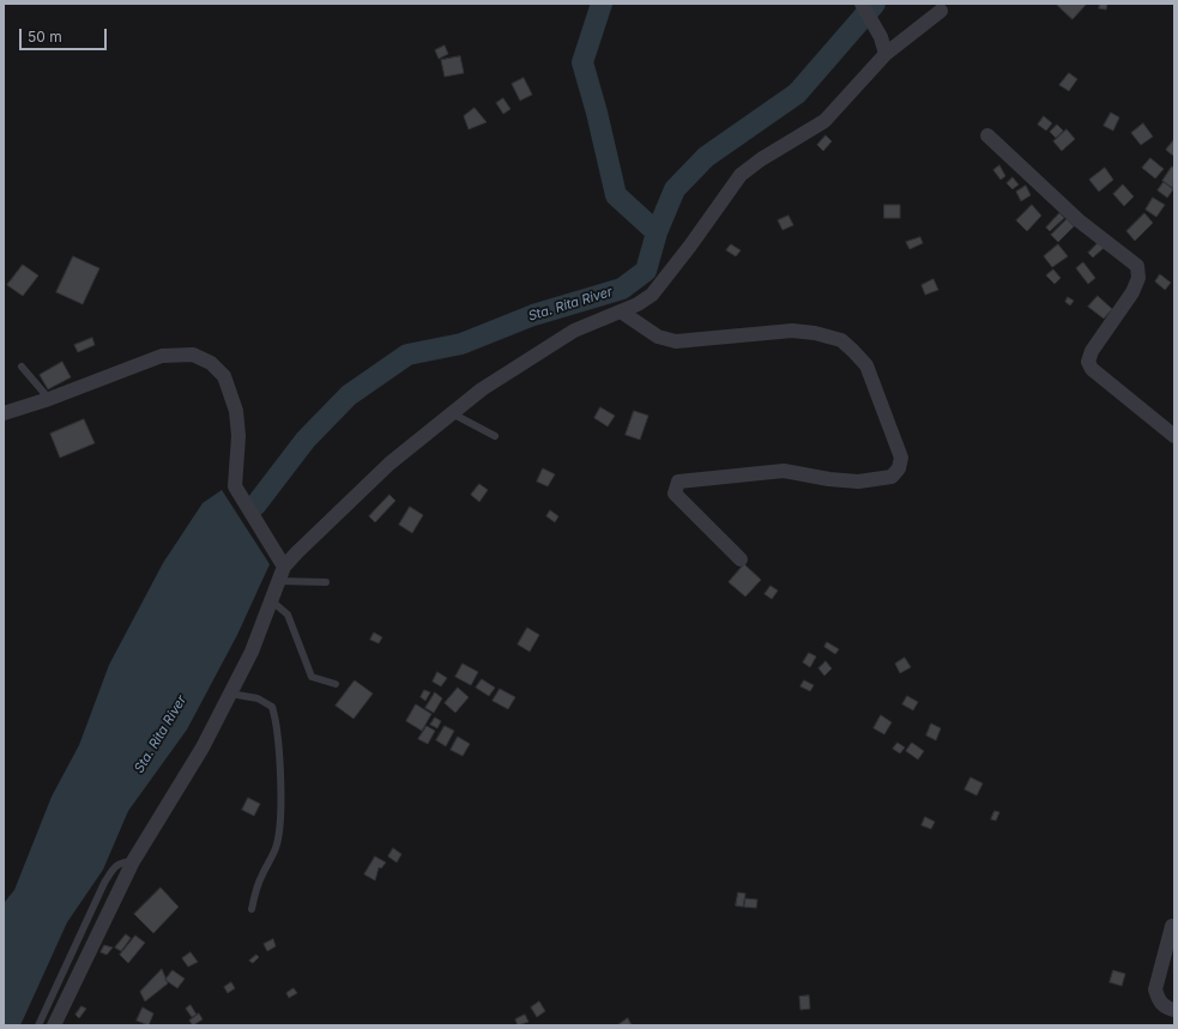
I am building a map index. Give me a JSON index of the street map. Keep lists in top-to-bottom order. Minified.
{"water":["Sta. Rita River"],"scale_bar":"50 m"}
